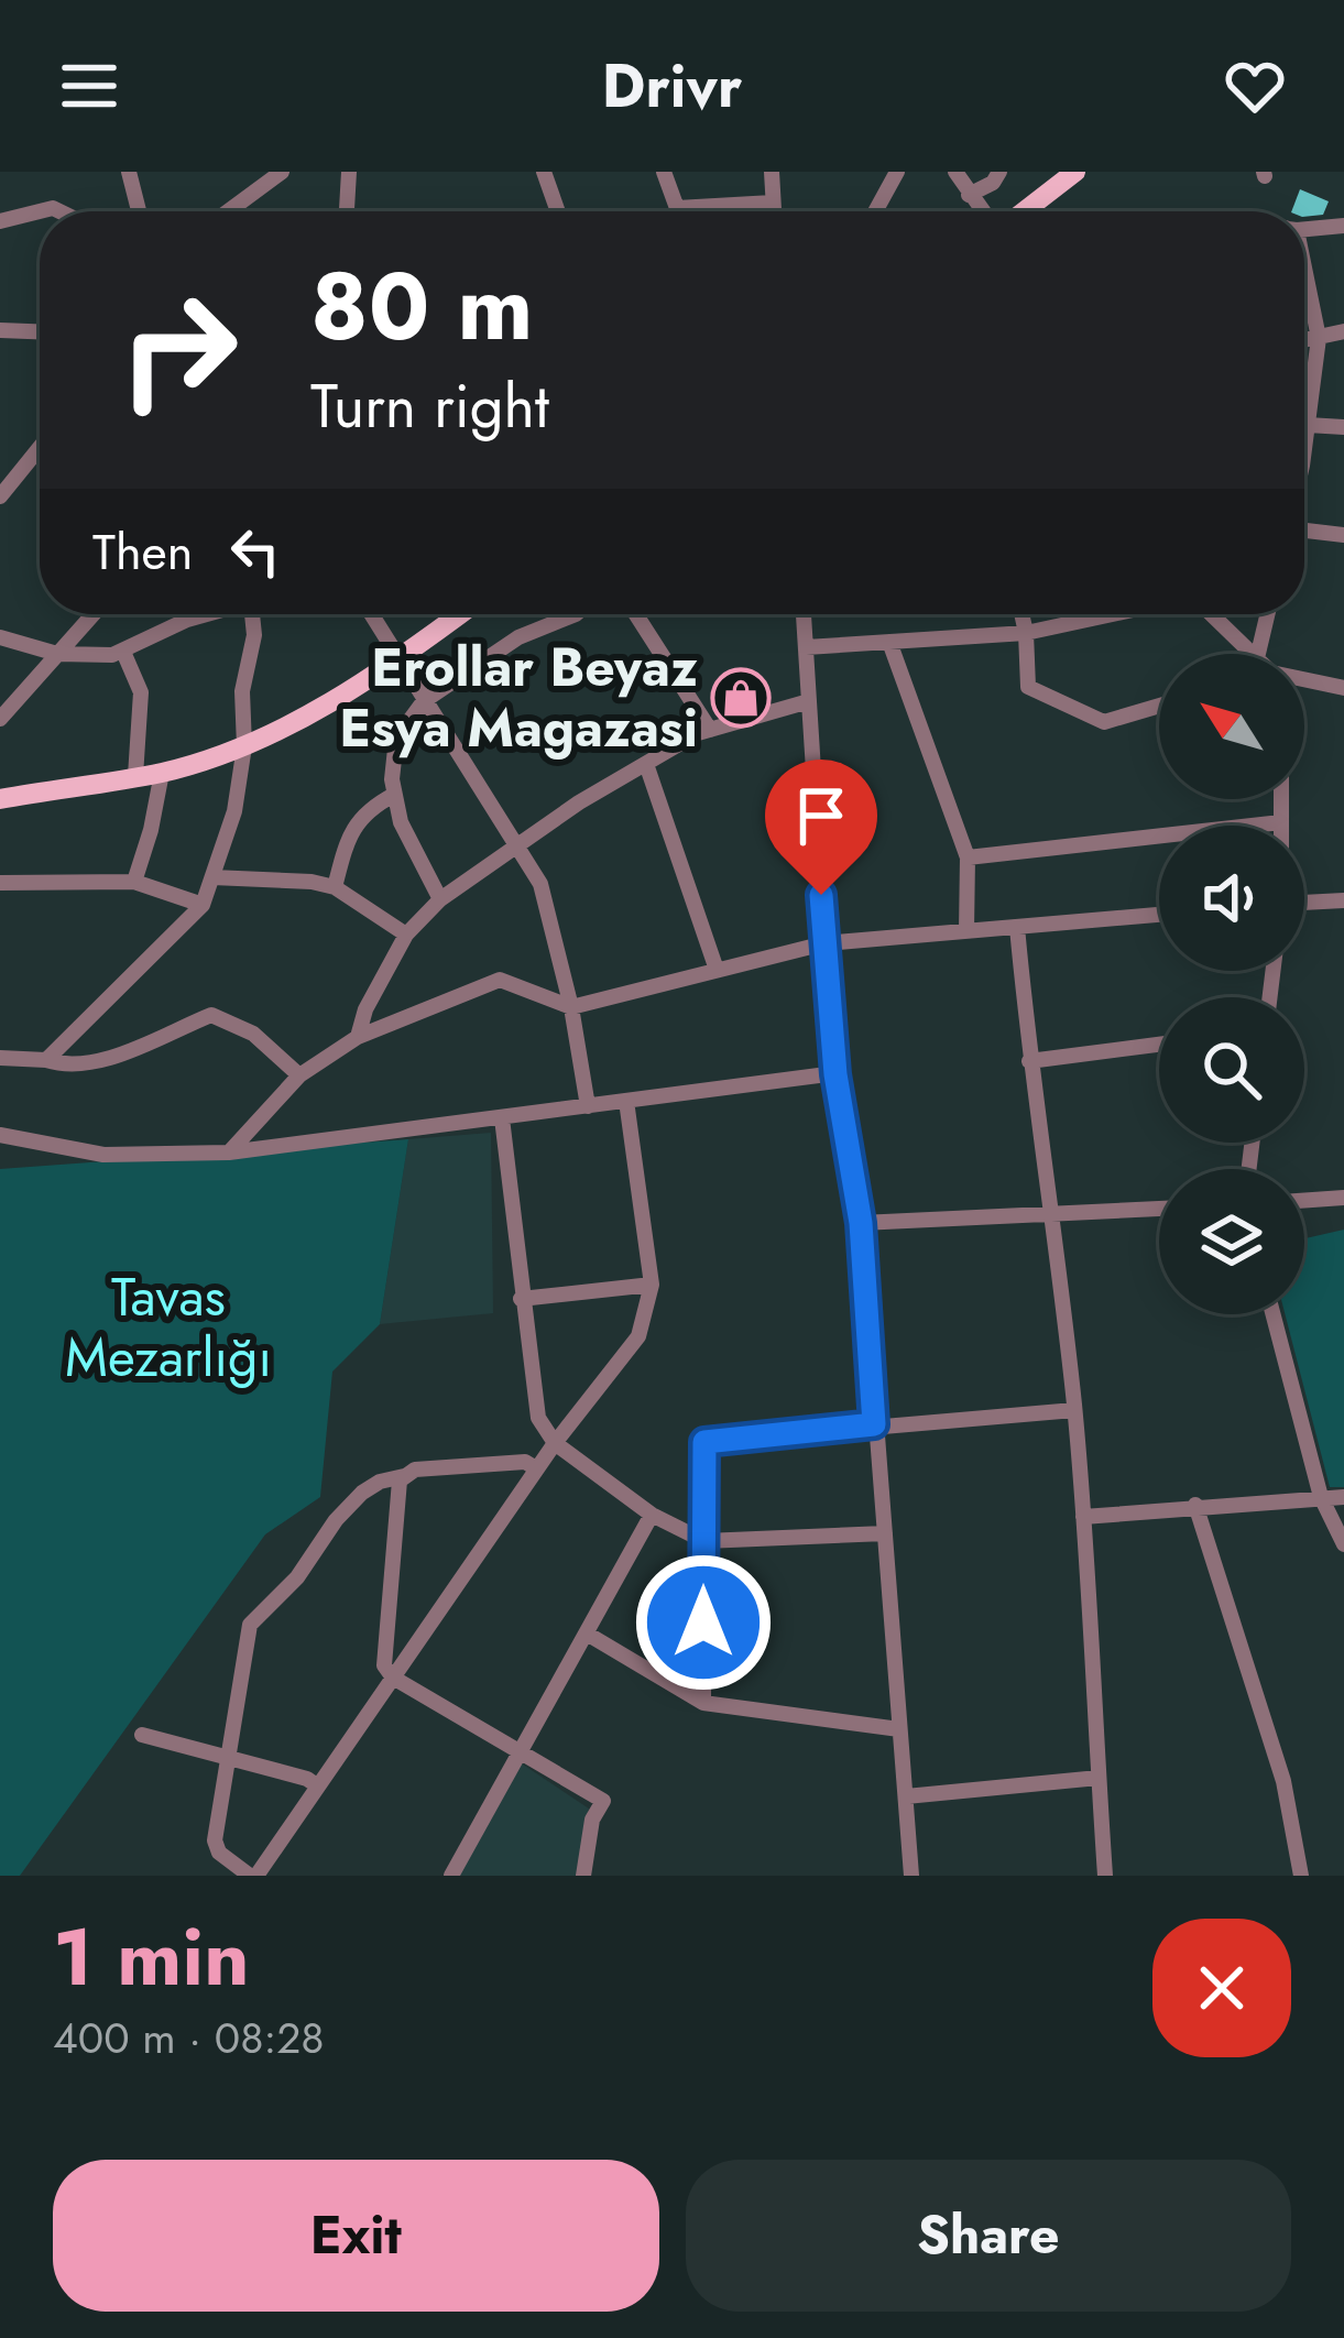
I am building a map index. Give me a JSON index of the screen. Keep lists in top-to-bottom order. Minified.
{"parks":["Tavas Mezarlığı"],"places":{"shop":["Erollar Beyaz Esya Magazasi"]},"north":"top left","page":{"header":"Drivr","turn":["80 m","Turn right"],"then":"Then","heading":["1 min","400 m · 08:28"],"buttons":["Exit","Share"]}}
